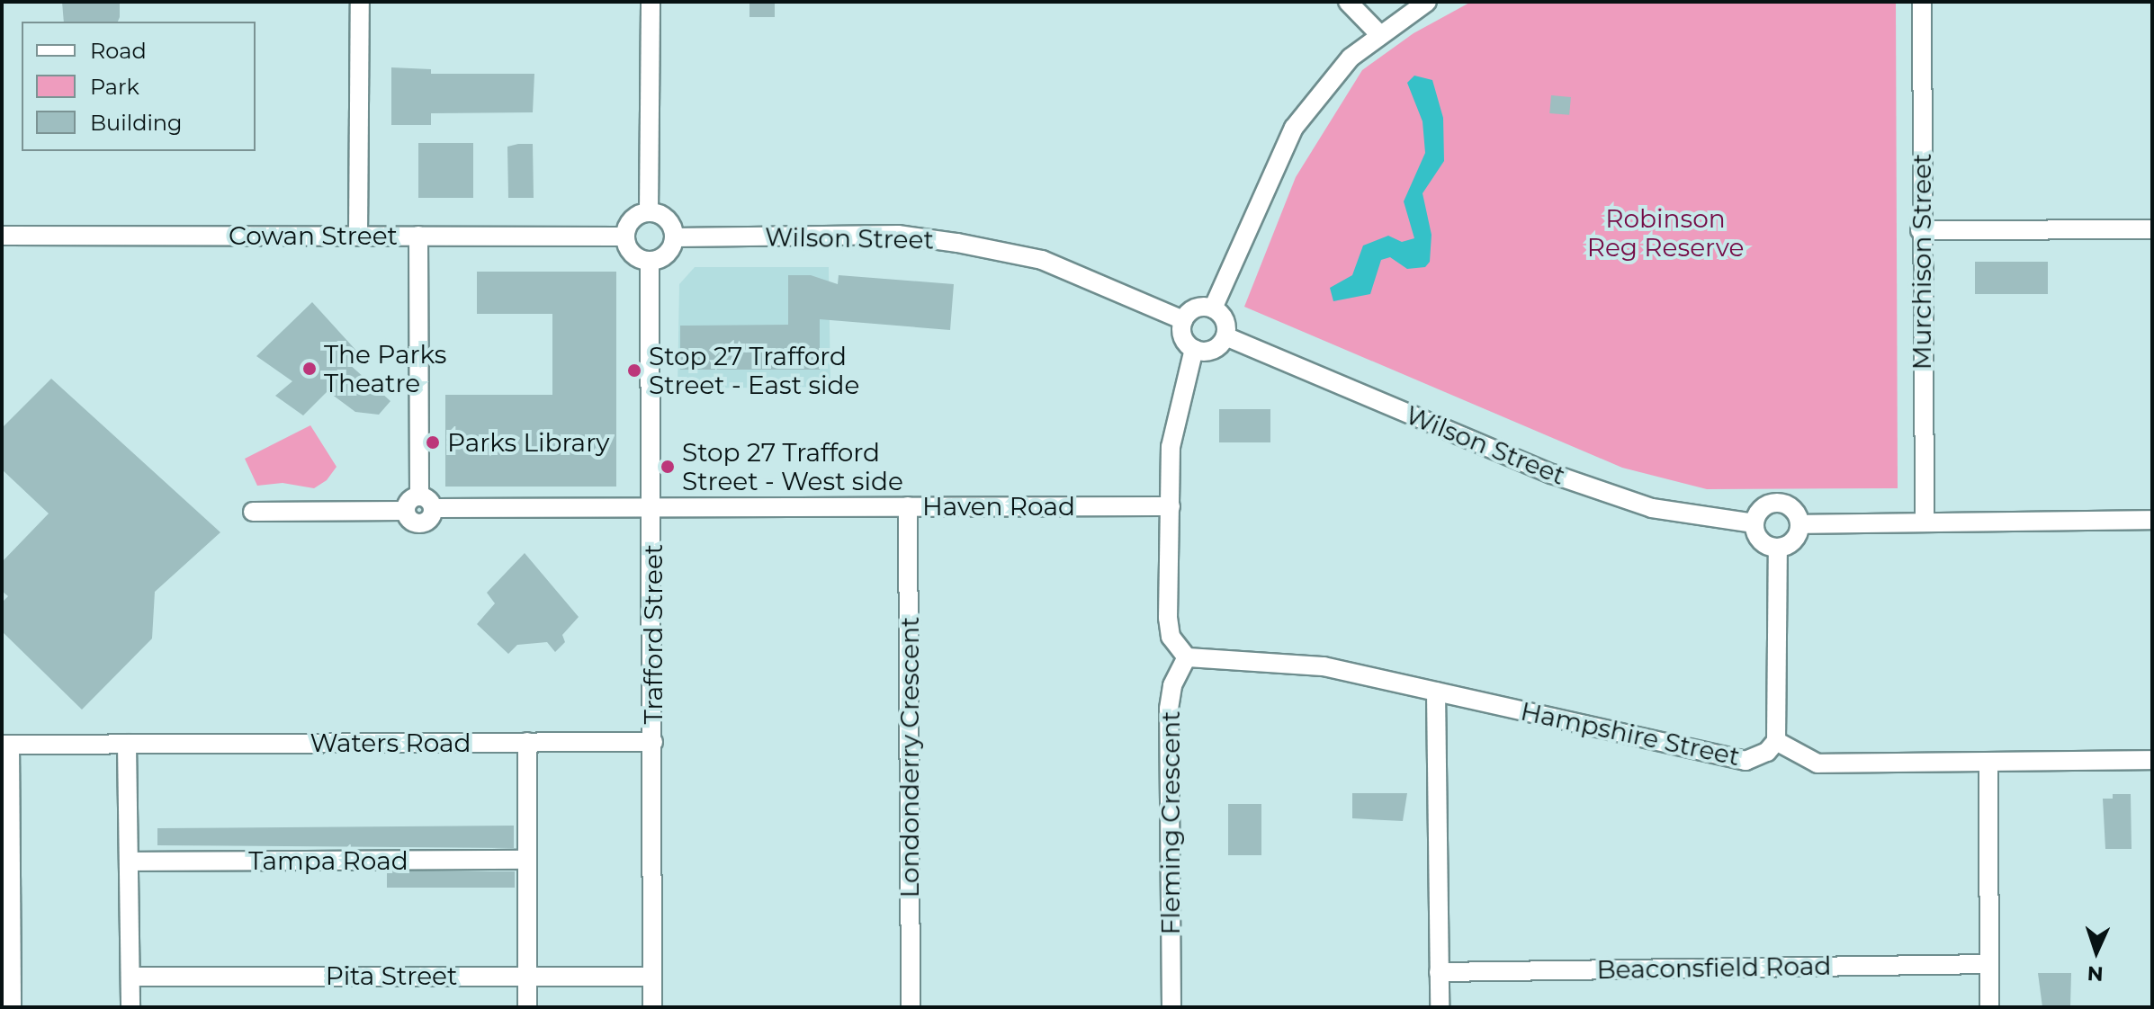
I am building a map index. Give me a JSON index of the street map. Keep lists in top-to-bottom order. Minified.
{"streets":{"street":["Cowan Street","Wilson Street","Murchison Street","Haven Road","Trafford Street","Hampshire Street","Waters Road","Londonderry Crescent","Fleming Crescent","Tampa Road","Beaconsfield Road","Pita Street"]},"crossings":[["Cowan Street","Wilson Street"],["Cowan Street","Trafford Street"],["Wilson Street","Trafford Street"],["Haven Road","Trafford Street"],["Haven Road","Londonderry Crescent"],["Trafford Street","Waters Road"],["Trafford Street","Pita Street"],["Hampshire Street","Fleming Crescent"]],"parks":["Robinson Reg Reserve"],"places":["The Parks Theatre","Stop 27 Trafford Street - East side","Parks Library","Stop 27 Trafford Street - West side"],"legend":["Road","Park","Building"],"north":"bottom"}
